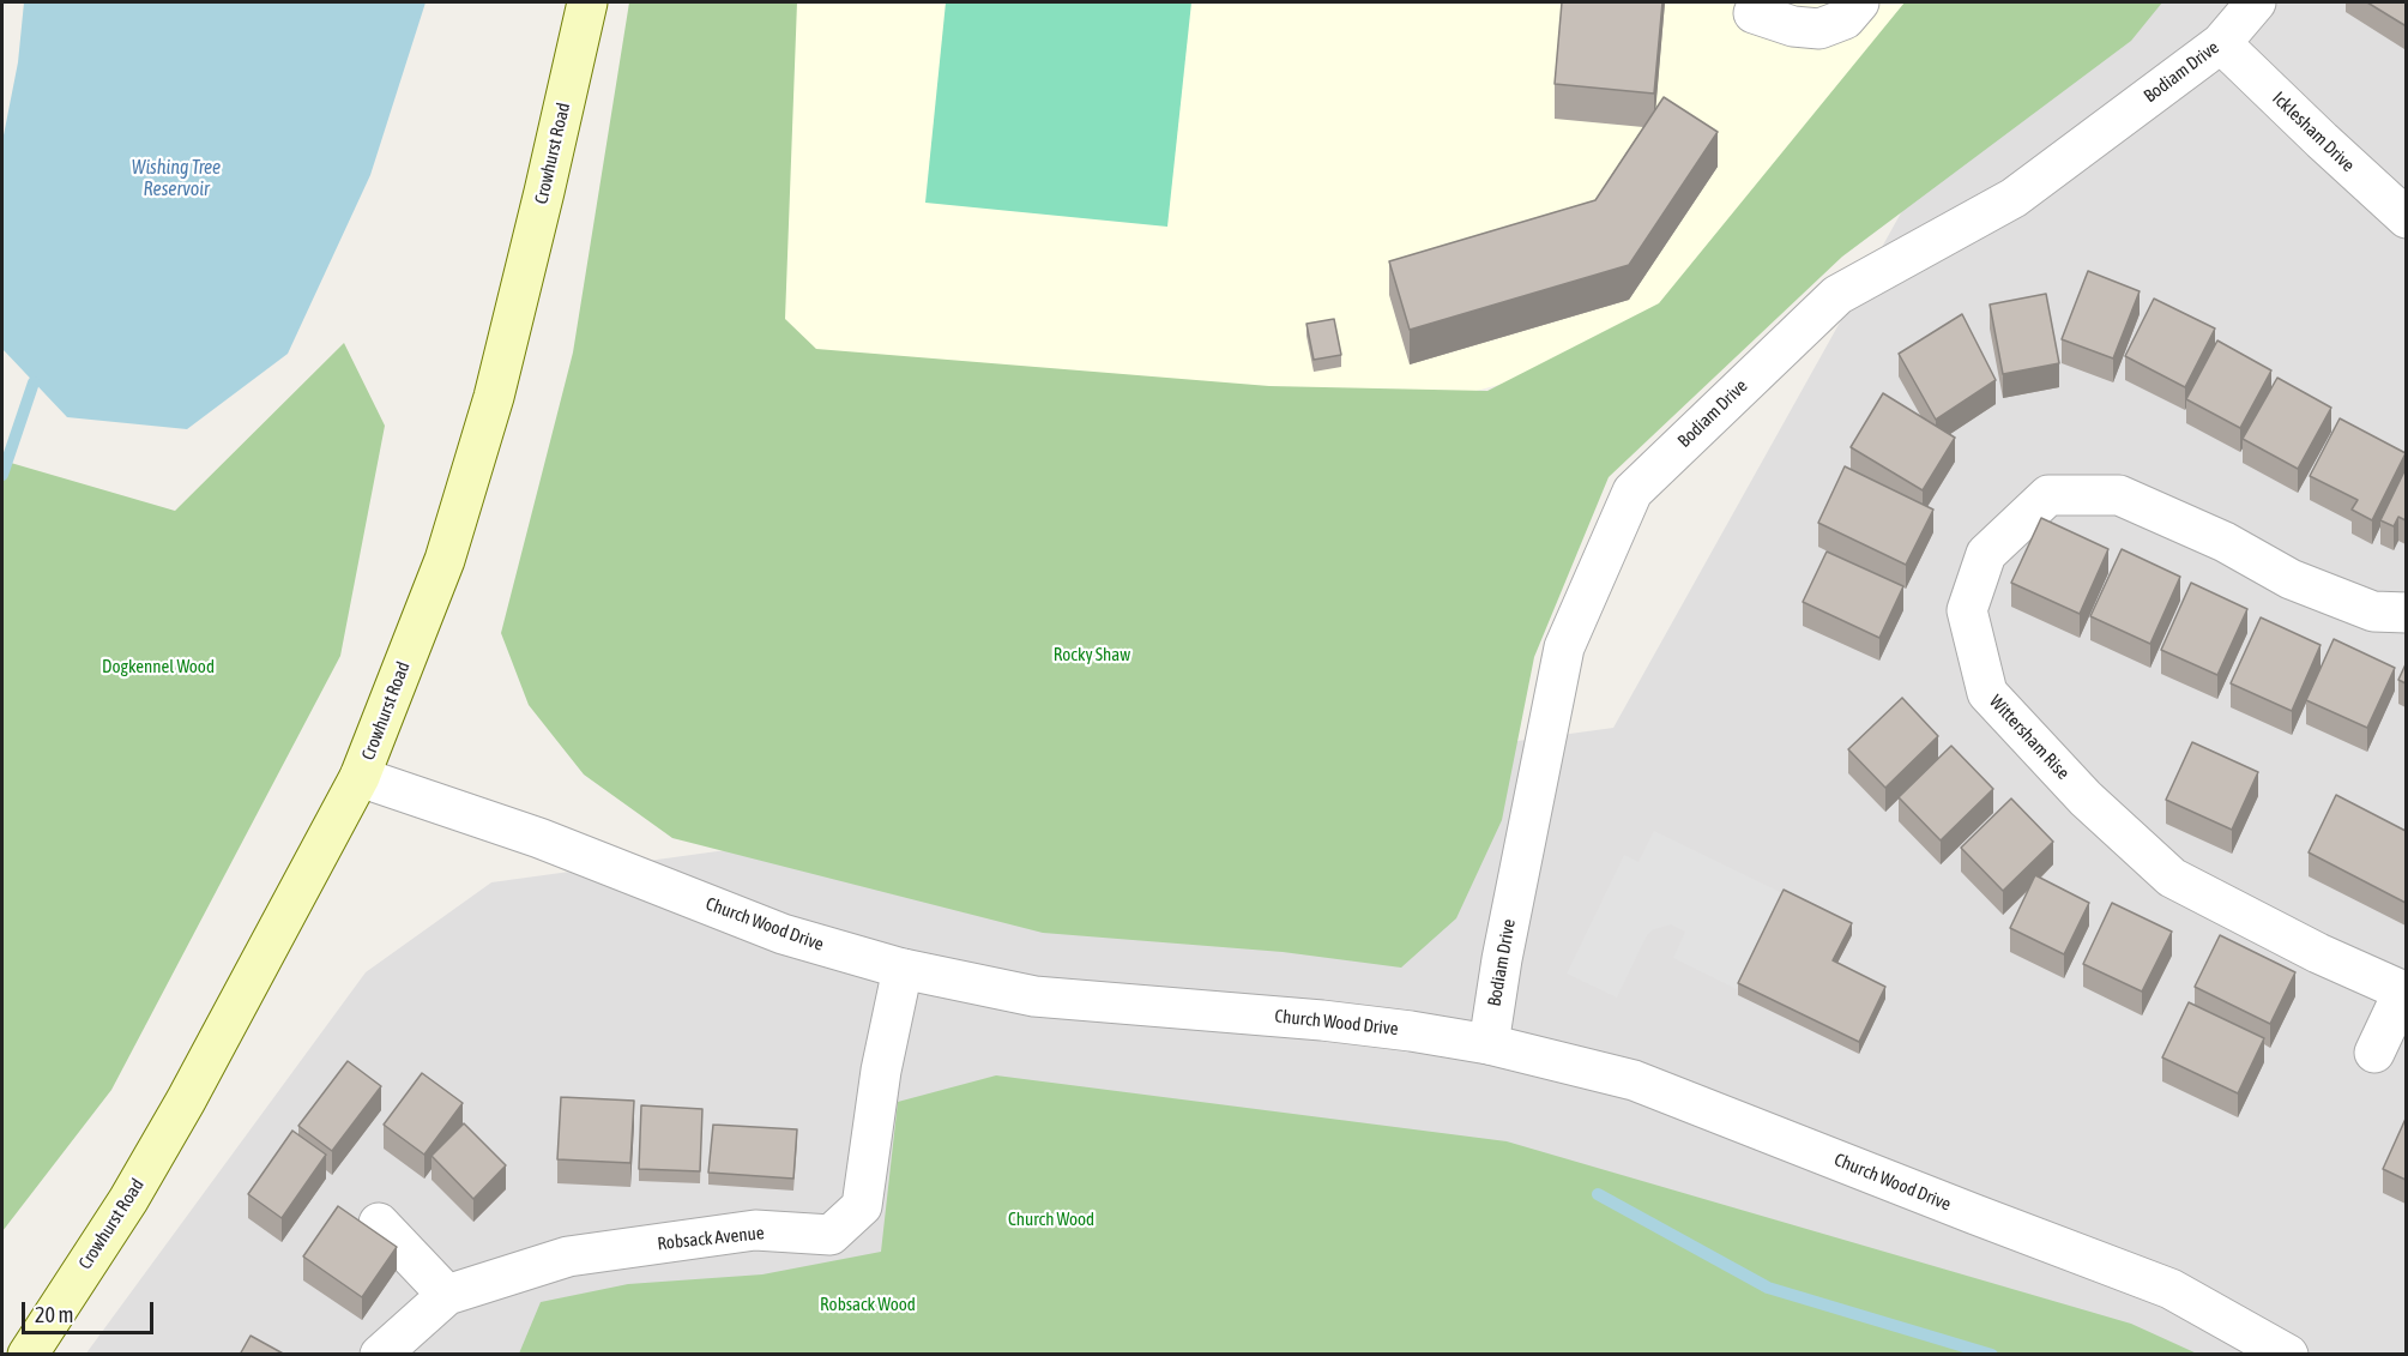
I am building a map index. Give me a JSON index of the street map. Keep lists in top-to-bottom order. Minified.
{"streets":{"main road":["Crowhurst Road"],"street":["Bodiam Drive","Icklesham Drive","Wittersham Rise","Church Wood Drive","Robsack Avenue"]},"crossings":[["Bodiam Drive","Icklesham Drive"],["Bodiam Drive","Church Wood Drive"],["Crowhurst Road","Church Wood Drive"],["Church Wood Drive","Robsack Avenue"]],"water":["Wishing Tree Reservoir"],"parks":["Rocky Shaw","Dogkennel Wood","Church Wood","Robsack Wood"],"scale_bar":"20 m"}
